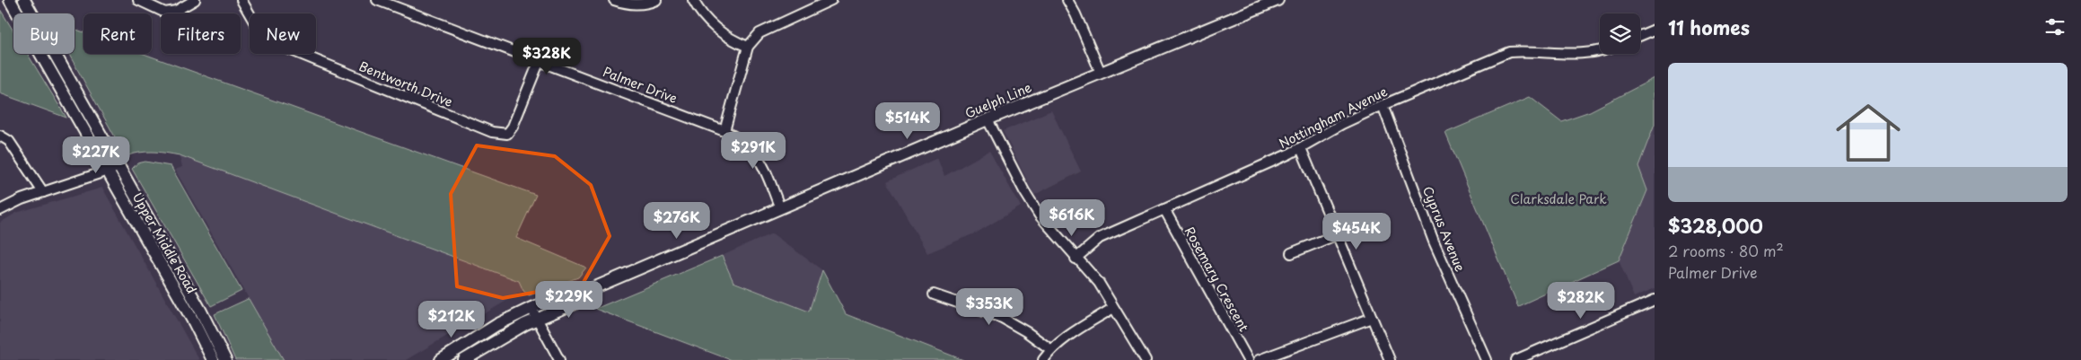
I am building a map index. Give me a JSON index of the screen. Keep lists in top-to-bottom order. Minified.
{"streets":{"main road":["Guelph Line","Upper Middle Road"],"street":["Bentworth Drive","Palmer Drive","Nottingham Avenue","Cyprus Avenue","Rosemary Crescent"]},"crossings":[["Bentworth Drive","Palmer Drive"],["Palmer Drive","Guelph Line"],["Nottingham Avenue","Cyprus Avenue"],["Nottingham Avenue","Rosemary Crescent"]],"parks":["Clarksdale Park"],"page":{"heading":"11 homes","chip":["Buy","Rent","Filters","New"],"price":["$328K","$514K","$291K","$227K","$616K","$276K","$454K","$229K","$282K","$353K","$212K"],"list":[{"name":"$328,000","note":"2 rooms · 80 m² · Palmer Drive"}]}}
